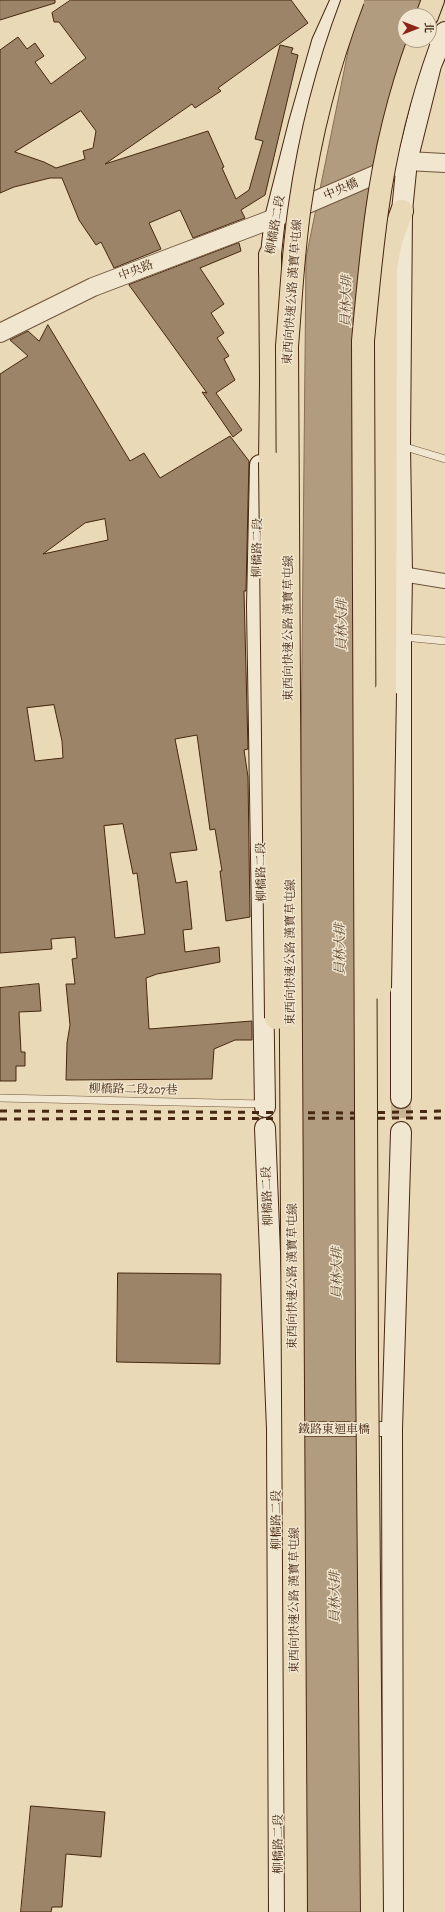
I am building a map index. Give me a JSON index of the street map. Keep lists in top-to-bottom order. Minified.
{"streets":{"highway":["東西向快速公路 漢寶草屯線"],"main road":["柳橋路二段"],"street":["中央橋","中央路","鐵路東迴車橋"],"lane":["柳橋路二段207巷"]},"crossings":[["中央橋","柳橋路二段"],["中央橋","中央路"],["柳橋路二段","中央路"],["柳橋路二段","柳橋路二段207巷"],["柳橋路二段","鐵路東迴車橋"],["東西向快速公路 漢寶草屯線","鐵路東迴車橋"]],"water":["員林大排"],"north":"right"}
